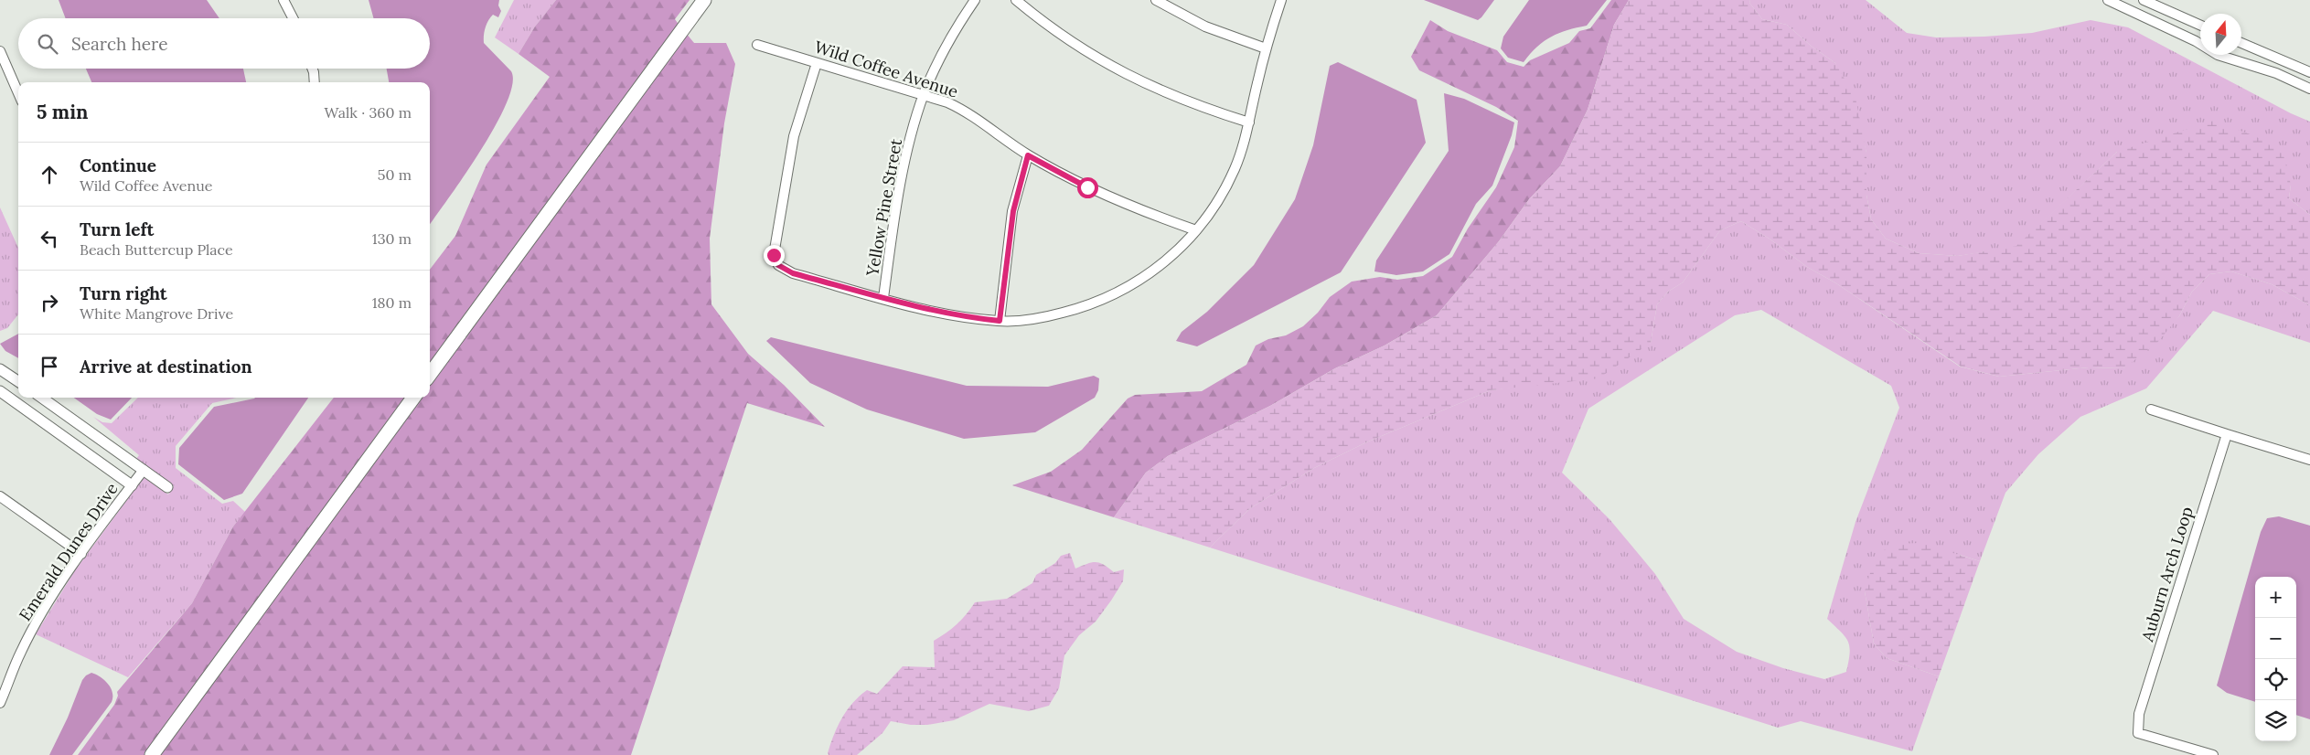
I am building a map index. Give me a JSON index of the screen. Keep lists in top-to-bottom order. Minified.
{"streets":{"street":["Wild Coffee Avenue","Yellow Pine Street","Emerald Dunes Drive","Auburn Arch Loop"]},"crossings":[["Wild Coffee Avenue","Yellow Pine Street"]],"north":"top","page":{"search":"Search here","heading":["5 min","Walk · 360 m"],"list":[["Continue","Wild Coffee Avenue","50 m"],["Turn left","Beach Buttercup Place","130 m"],["Turn right","White Mangrove Drive","180 m"],"Arrive at destination"],"map_buttons":["+","−"]}}
